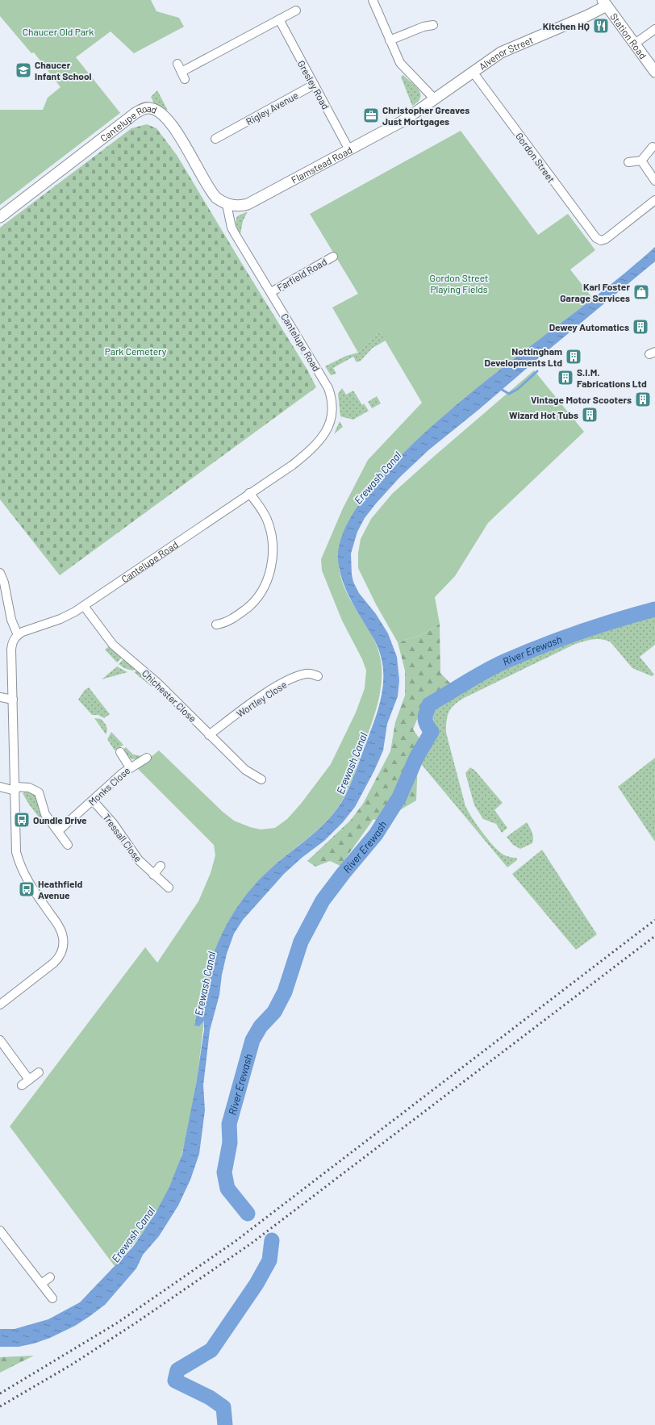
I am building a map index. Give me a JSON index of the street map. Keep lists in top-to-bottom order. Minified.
{"streets":{"street":["Station Road","Alvenor Street","Gresley Road","Rigley Avenue","Cantelupe Road","Gordon Street","Flamstead Road","Farfield Road","Chichester Close","Wortley Close","Monks Close","Tressall Close"]},"crossings":[["Station Road","Alvenor Street"],["Alvenor Street","Gordon Street"],["Alvenor Street","Flamstead Road"],["Gresley Road","Rigley Avenue"],["Gresley Road","Flamstead Road"],["Cantelupe Road","Flamstead Road"],["Cantelupe Road","Farfield Road"],["Cantelupe Road","Chichester Close"],["Chichester Close","Wortley Close"],["Monks Close","Tressall Close"]],"water":["Erewash Canal","River Erewash"],"parks":["Chaucer Old Park","Gordon Street Playing Fields","Park Cemetery"],"places":{"restaurant":["Kitchen HQ"],"school or university":["Chaucer Infant School"],"office":["Christopher Greaves Just Mortgages"],"shop":["Karl Foster Garage Services"],"building":["Dewey Automatics","Nottingham Developments Ltd","S.I.M. Fabrications Ltd","Vintage Motor Scooters","Wizard Hot Tubs"],"bus stop":["Oundle Drive","Heathfield Avenue"]}}
